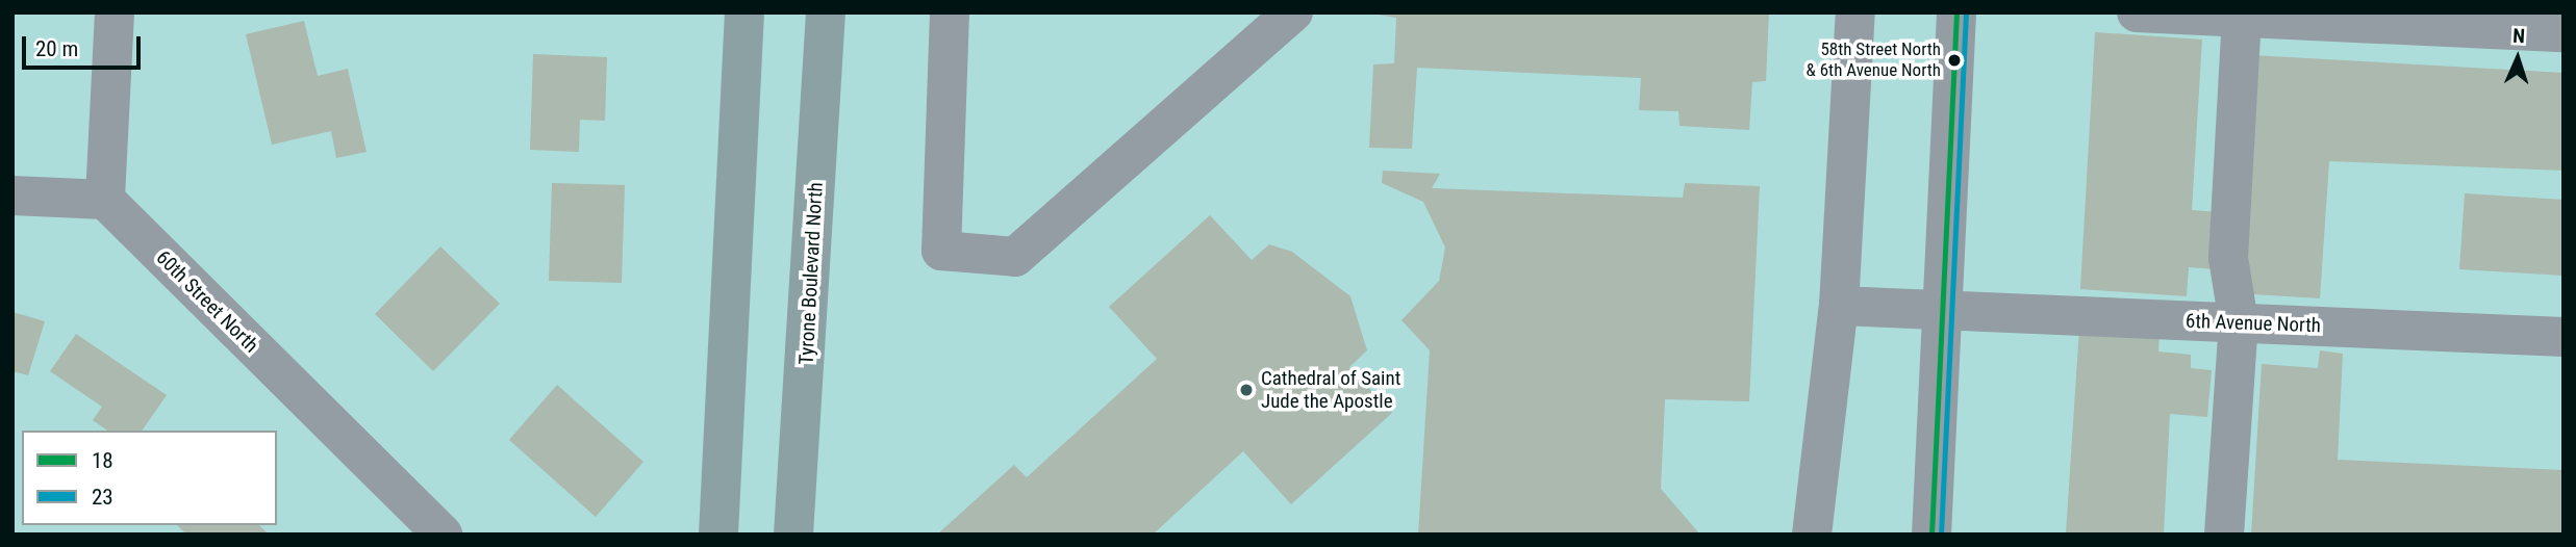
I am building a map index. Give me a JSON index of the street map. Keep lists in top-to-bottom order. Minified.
{"streets":{"main road":["Tyrone Boulevard North"],"street":["60th Street North","6th Avenue North"]},"places":["58th Street North & 6th Avenue North","Cathedral of Saint Jude the Apostle"],"lines":["transit line 18","transit line 23"],"legend":["18","23"],"scale_bar":"20 m","north":"top"}
